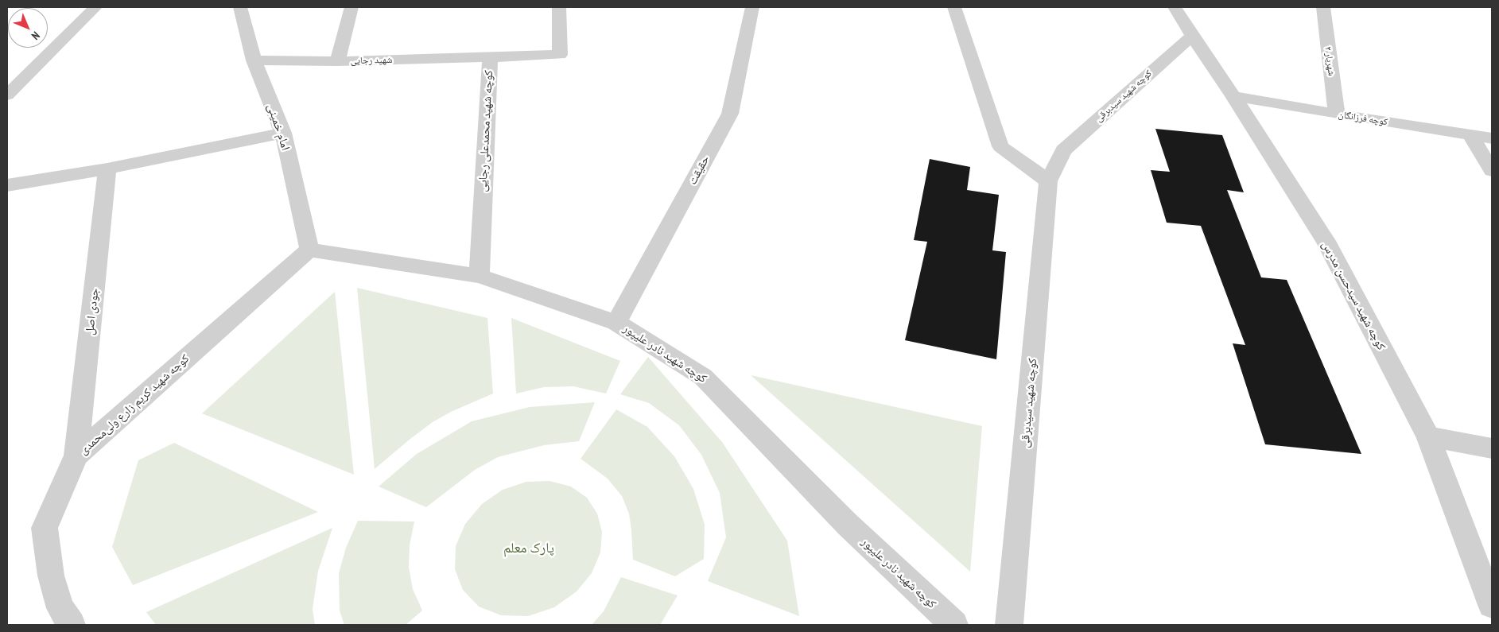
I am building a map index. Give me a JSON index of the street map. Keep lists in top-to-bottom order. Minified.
{"streets":{"street":["شهید رجایی","شهریار ۲","کوچه شهید سیدبرقی","کوچه فرزانگان","امام خمینی","کوچه شهید محمدعلی رجایی","حقیقت","کوچه شهید سیدحسن مدرس","جودی اصل","کوچه شهید نادر علیپور","کوچه شهید کریم زارع‌ ولی‌محمدی"]},"crossings":[["شهید رجایی","امام خمینی"],["شهید رجایی","کوچه شهید محمدعلی رجایی"],["شهریار ۲","کوچه فرزانگان"],["کوچه شهید سیدبرقی","کوچه شهید سیدحسن مدرس"],["کوچه فرزانگان","کوچه شهید سیدحسن مدرس"],["امام خمینی","کوچه شهید نادر علیپور"],["امام خمینی","کوچه شهید کریم زارع‌ ولی‌محمدی"],["کوچه شهید محمدعلی رجایی","کوچه شهید نادر علیپور"],["حقیقت","کوچه شهید نادر علیپور"],["جودی اصل","کوچه شهید کریم زارع‌ ولی‌محمدی"],["کوچه شهید نادر علیپور","کوچه شهید کریم زارع‌ ولی‌محمدی"]],"parks":["پارک معلم"],"north":"bottom right"}
